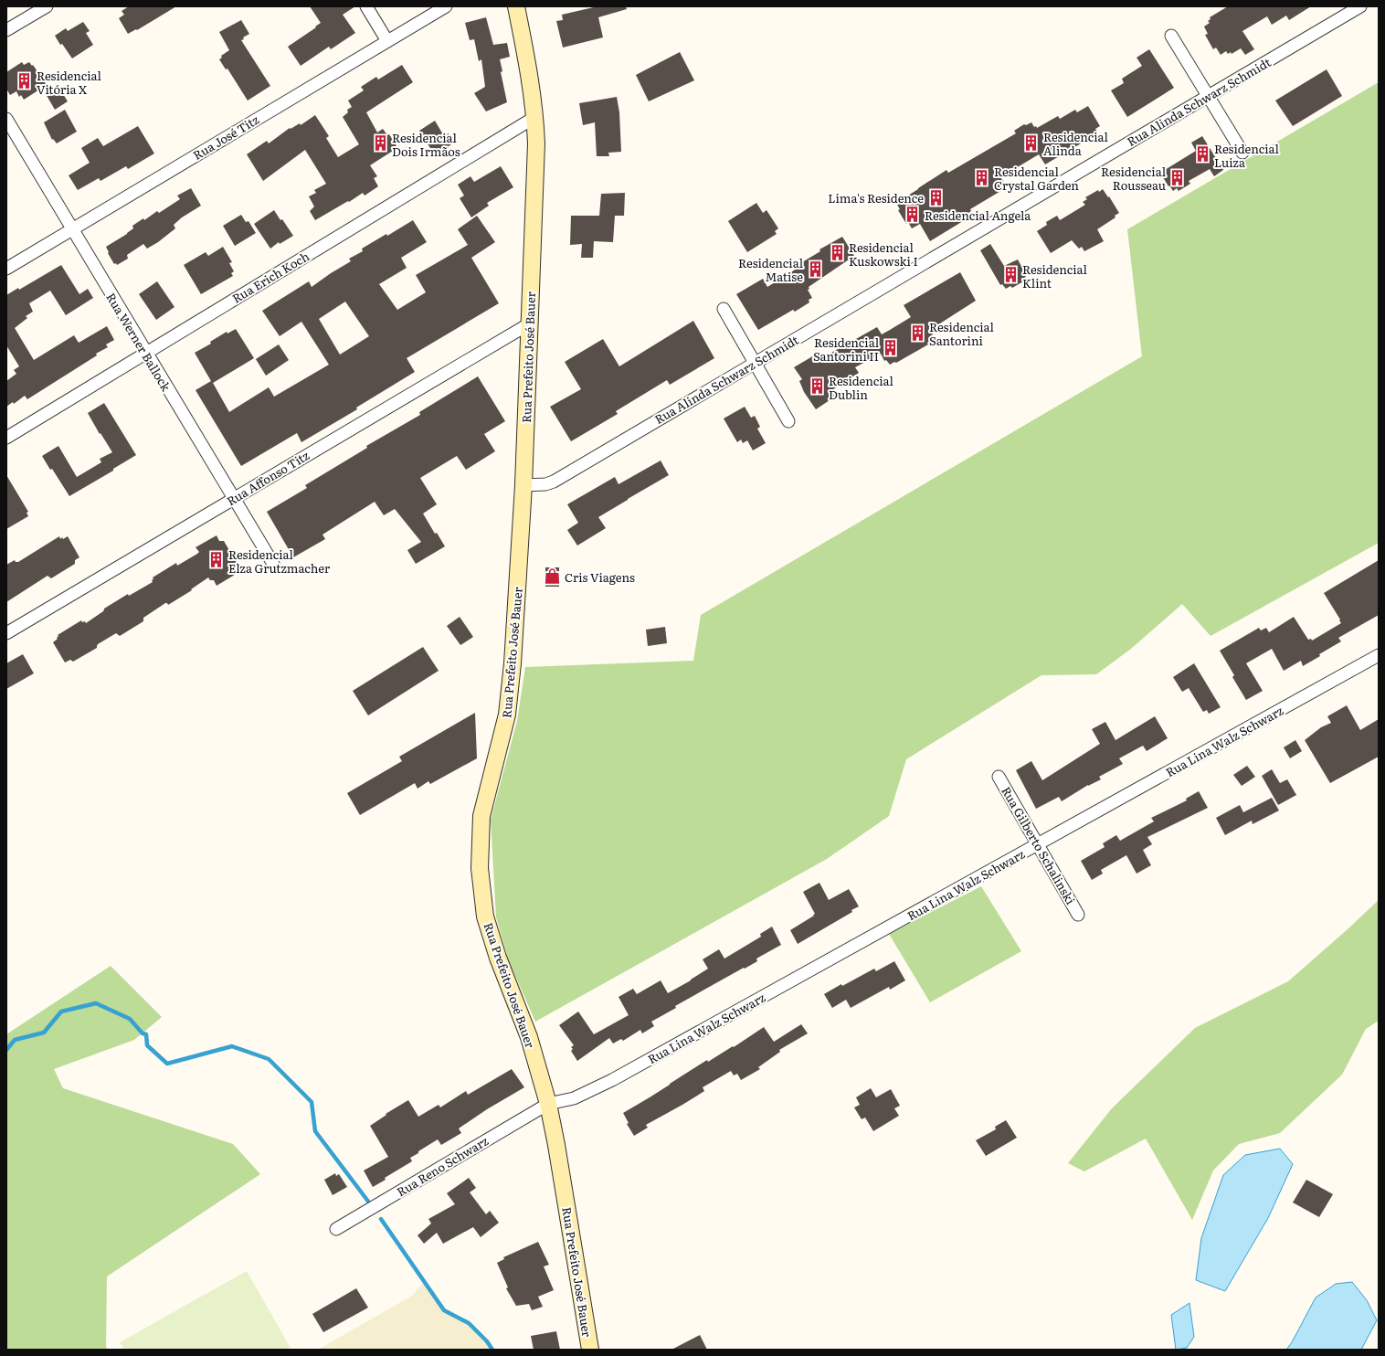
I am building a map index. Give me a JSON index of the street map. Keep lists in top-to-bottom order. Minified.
{"streets":{"street":["Rua Alinda Schwarz Schmidt","Rua José Titz","Rua Erich Koch","Rua Werner Ballock","Rua Prefeito José Bauer","Rua Affonso Titz","Rua Lina Walz Schwarz","Rua Gilberto Schalinski","Rua Reno Schwarz"]},"crossings":[["Rua Alinda Schwarz Schmidt","Rua Prefeito José Bauer"],["Rua José Titz","Rua Werner Ballock"],["Rua Erich Koch","Rua Werner Ballock"],["Rua Erich Koch","Rua Prefeito José Bauer"],["Rua Werner Ballock","Rua Affonso Titz"],["Rua Prefeito José Bauer","Rua Affonso Titz"],["Rua Prefeito José Bauer","Rua Lina Walz Schwarz"],["Rua Prefeito José Bauer","Rua Reno Schwarz"],["Rua Lina Walz Schwarz","Rua Gilberto Schalinski"],["Rua Lina Walz Schwarz","Rua Reno Schwarz"]],"places":{"building":["Residencial Vitória X","Residencial Alinda","Residencial Dois Irmãos","Residencial Luiza","Residencial Crystal Garden","Residencial Rousseau","Lima's Residence","Residencial Angela","Residencial Kuskowski I","Residencial Matise","Residencial Klint","Residencial Santorini","Residencial Santorini II","Residencial Dublin","Residencial Elza Grutzmacher"],"shop":["Cris Viagens"]}}
